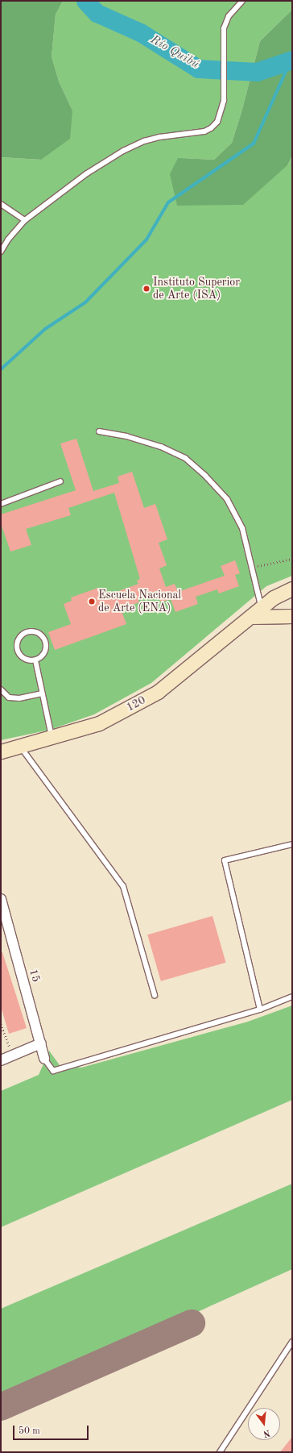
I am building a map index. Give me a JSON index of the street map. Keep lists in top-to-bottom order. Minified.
{"streets":{"main road":["120"],"street":["15"]},"water":["Río Quibú"],"places":["Instituto Superior de Arte (ISA)","Escuela Nacional de Arte (ENA)"],"scale_bar":"50 m","north":"bottom"}
